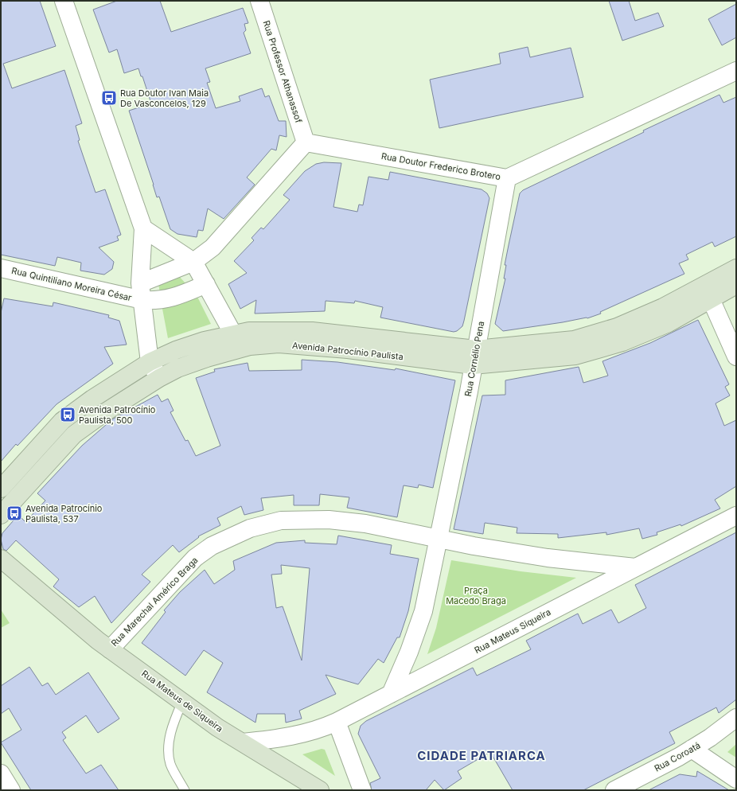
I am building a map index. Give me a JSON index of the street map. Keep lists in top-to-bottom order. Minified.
{"streets":{"street":["Rua Professor Athanassof","Rua Doutor Frederico Brotero","Rua Quintiliano Moreira César","Avenida Patrocínio Paulista","Rua Cornélio Pena","Rua Marechal Américo Braga","Rua Mateus Siqueira","Rua Mateus de Siqueira","Rua Coroatá"]},"crossings":[["Rua Professor Athanassof","Rua Doutor Frederico Brotero"],["Rua Doutor Frederico Brotero","Rua Cornélio Pena"],["Avenida Patrocínio Paulista","Rua Cornélio Pena"],["Rua Cornélio Pena","Rua Marechal Américo Braga"],["Rua Marechal Américo Braga","Rua Mateus de Siqueira"]],"districts":["CIDADE PATRIARCA"],"parks":["Praça Macedo Braga"],"places":{"bus stop":["Rua Doutor Ivan Maia De Vasconcelos, 129","Avenida Patrocínio Paulista, 500","Avenida Patrocínio Paulista, 537"]}}
